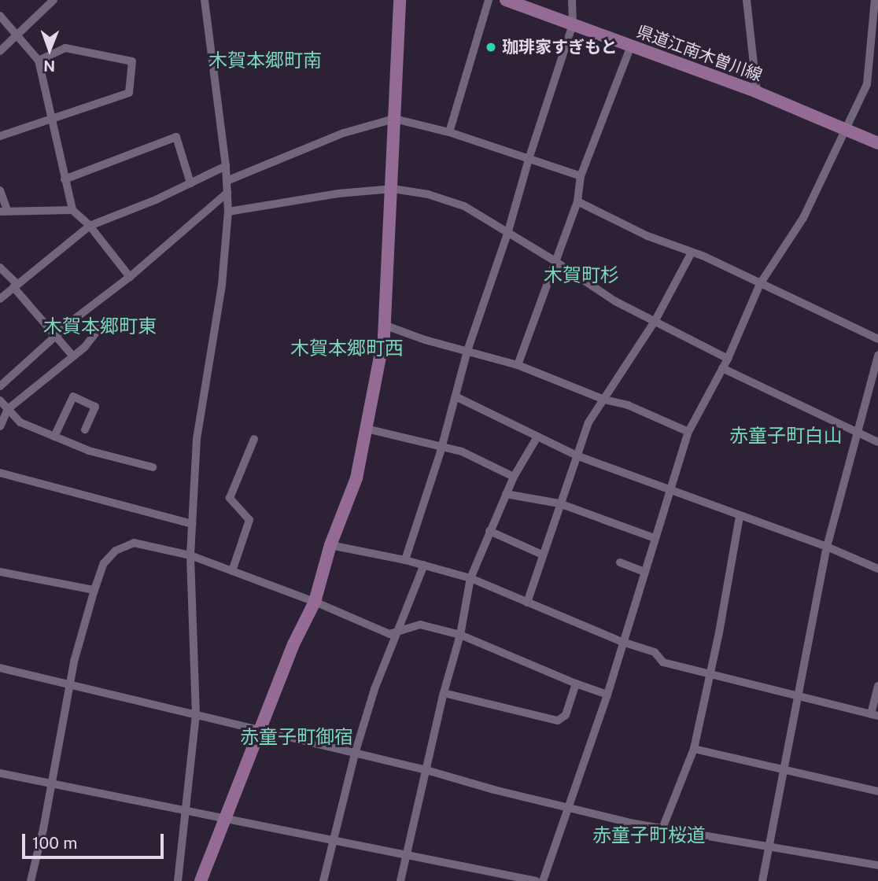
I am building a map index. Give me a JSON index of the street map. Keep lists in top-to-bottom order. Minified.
{"streets":{"street":["県道江南木曽川線"]},"districts":["木賀本郷町南","木賀町杉","木賀本郷町東","木賀本郷町西","赤童子町白山","赤童子町御宿","赤童子町桜道"],"places":["珈琲家すぎもと"],"scale_bar":"100 m","north":"bottom"}
